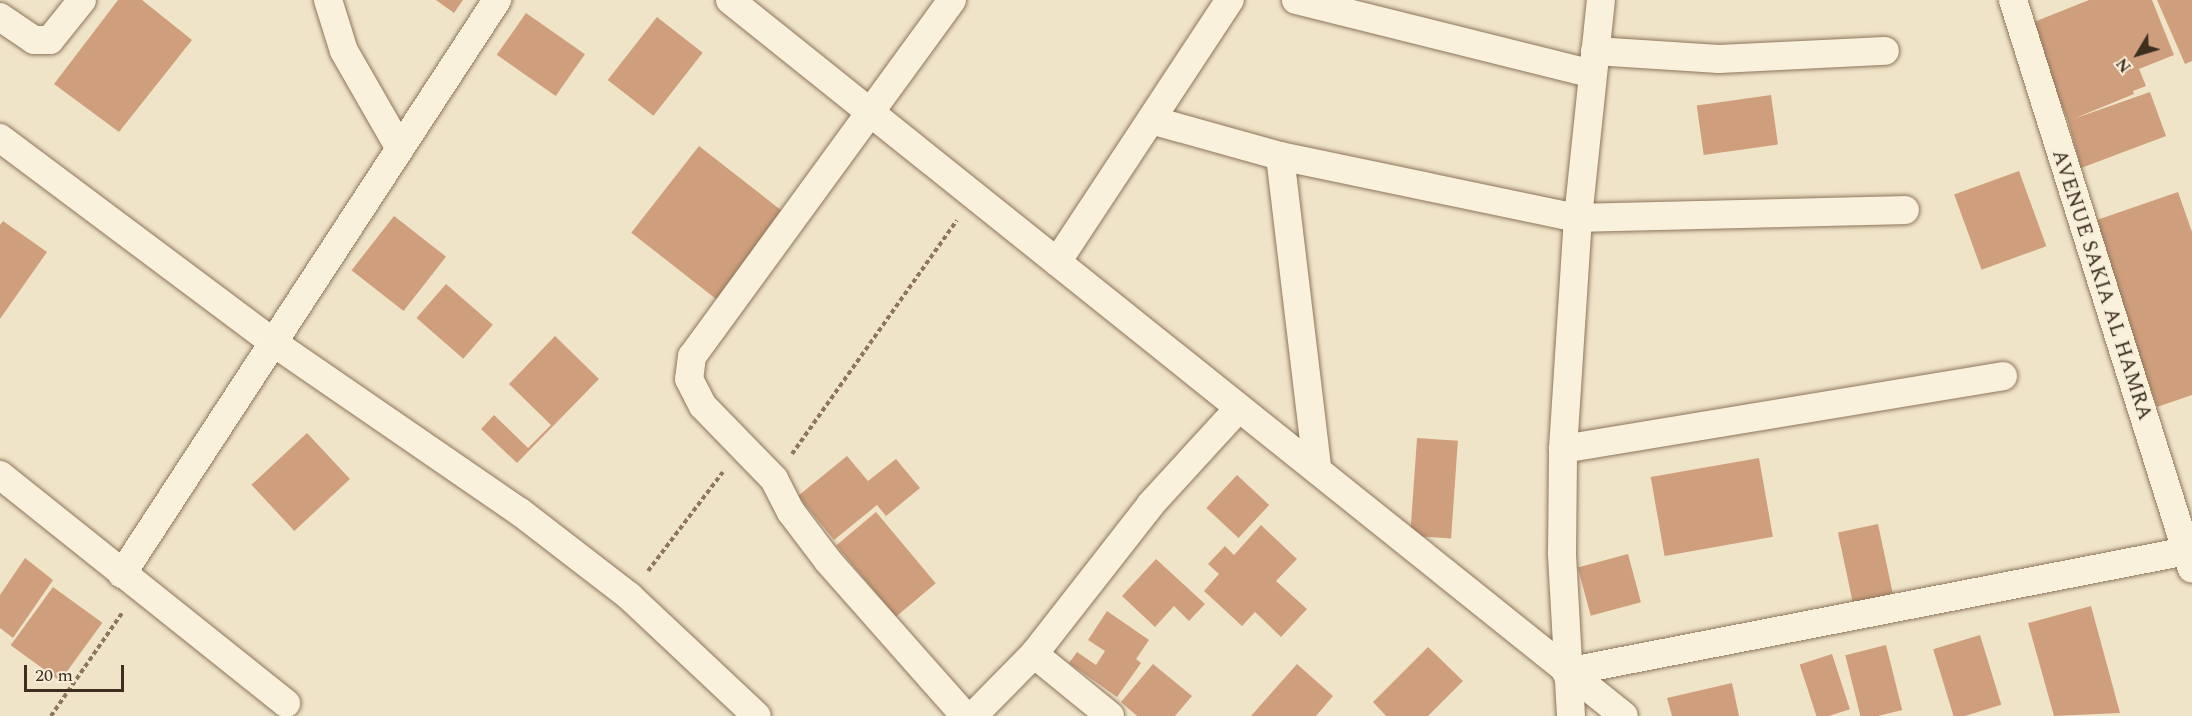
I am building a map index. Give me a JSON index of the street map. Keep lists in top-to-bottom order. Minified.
{"streets":{"street":["AVENUE SAKIA AL HAMRA"]},"scale_bar":"20 m","north":"bottom left"}
